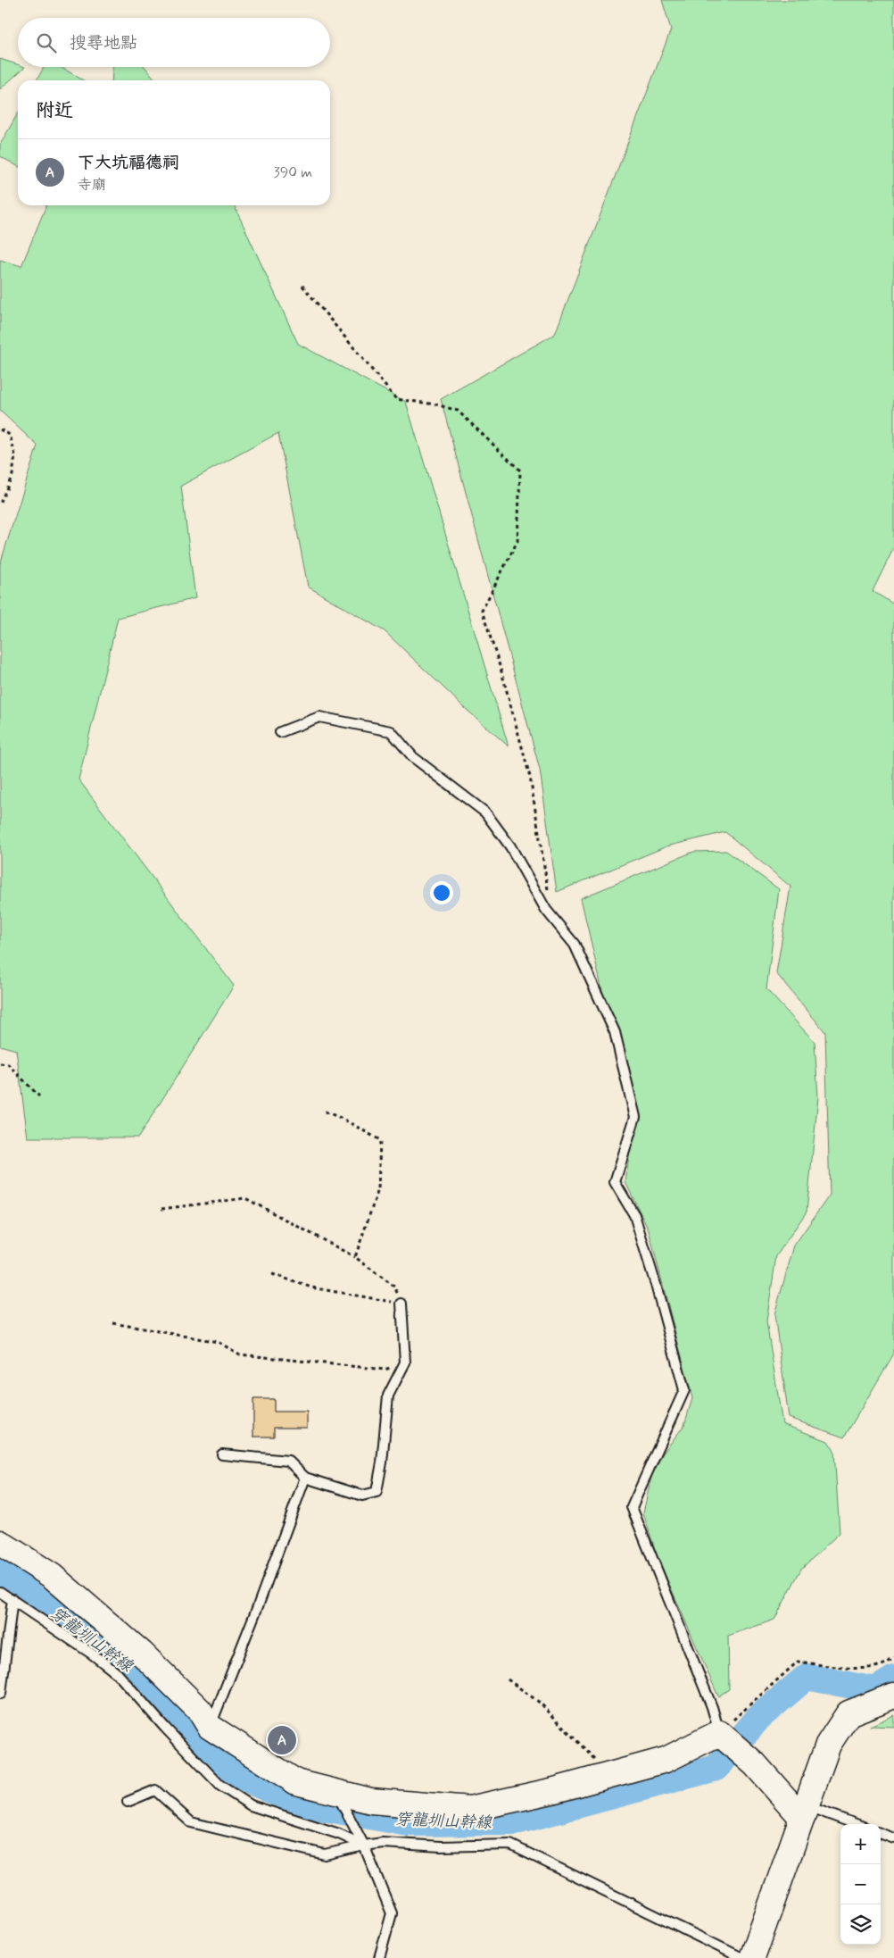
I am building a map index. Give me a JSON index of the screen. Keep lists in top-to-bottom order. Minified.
{"water":["穿龍圳山幹線"],"page":{"search":"搜尋地點","heading":"附近","list":[{"mark":"A","name":"下大坑福德祠","note":"寺廟","value":"390 m"}],"pins":"A","map_buttons":["+","−"]}}
